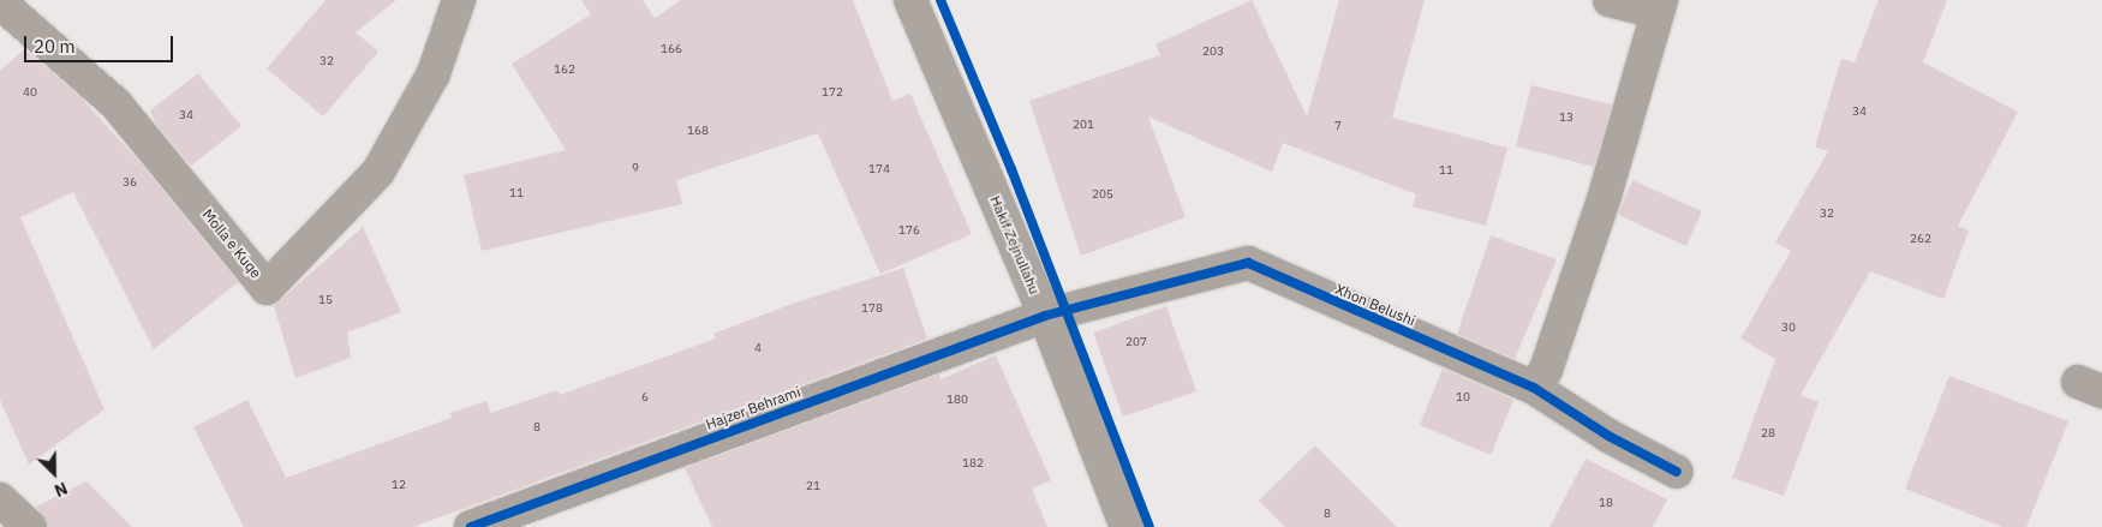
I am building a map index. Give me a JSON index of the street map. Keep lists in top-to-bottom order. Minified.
{"streets":{"street":["Molla e Kuqe","Hakif Zejnullahu","Xhon Belushi","Hajzer Behrami"]},"crossings":[["Hakif Zejnullahu","Xhon Belushi"],["Hakif Zejnullahu","Hajzer Behrami"],["Xhon Belushi","Hajzer Behrami"]],"house_numbers":["166","203","32","162","40","172","34","34","13","201","7","168","9","174","11","36","11","205","32","176","262","15","178","30","207","4","6","10","180","8","28","182","12","21","18","8"],"scale_bar":"20 m","north":"bottom right"}
